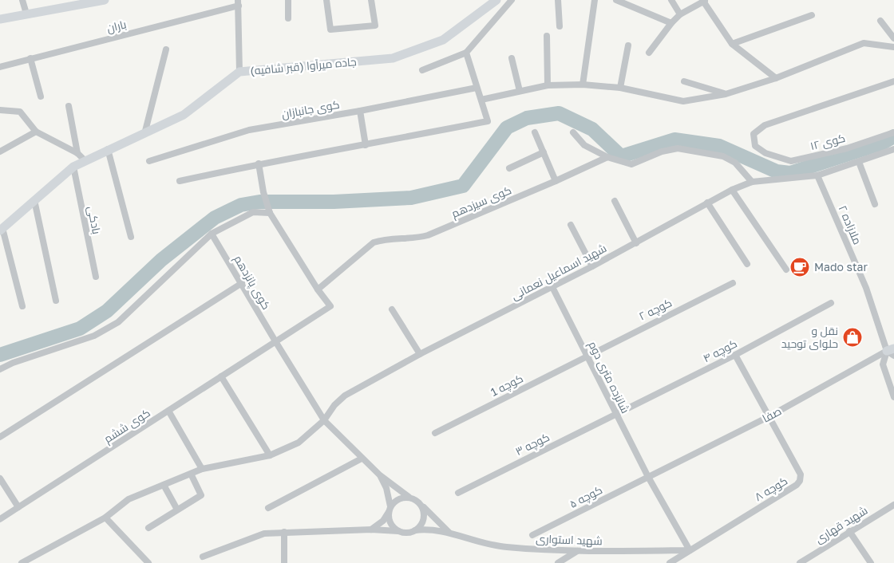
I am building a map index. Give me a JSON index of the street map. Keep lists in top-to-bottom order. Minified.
{"streets":{"street":["باران","جاده میرآوا (قبر شافیه)","کوی جانبازان","کوی ۱۲","کوی سیزدهم","بادکی","ملازاده ۲","شهید اسماعیل نعمانی","کوی پانزدهم","کوچه ۲","کوچه ۴","شانزده متری دوم","کوچه 1","صفا","کوی ششم","کوچه ۳","کوچه ۸","کوچه ۵","شهید قهاری","شهید استواری"]},"crossings":[["جاده میرآوا (قبر شافیه)","بادکی"],["ملازاده ۲","شهید اسماعیل نعمانی"],["ملازاده ۲","صفا"],["شهید اسماعیل نعمانی","کوی پانزدهم"],["شهید اسماعیل نعمانی","شانزده متری دوم"],["کوی پانزدهم","کوی ششم"],["کوی پانزدهم","شهید استواری"],["کوچه ۲","شانزده متری دوم"],["کوچه ۲","کوچه 1"],["کوچه ۴","شانزده متری دوم"],["کوچه ۴","کوچه ۳"],["شانزده متری دوم","کوچه 1"],["شانزده متری دوم","صفا"],["شانزده متری دوم","کوچه ۳"],["شانزده متری دوم","کوچه ۸"],["شانزده متری دوم","کوچه ۵"],["شانزده متری دوم","شهید استواری"],["صفا","کوچه ۸"],["صفا","کوچه ۵"],["کوچه ۸","شهید استواری"]],"places":{"cafe":["Mado star"],"shop":["نقل و حلوای توحید"]}}
